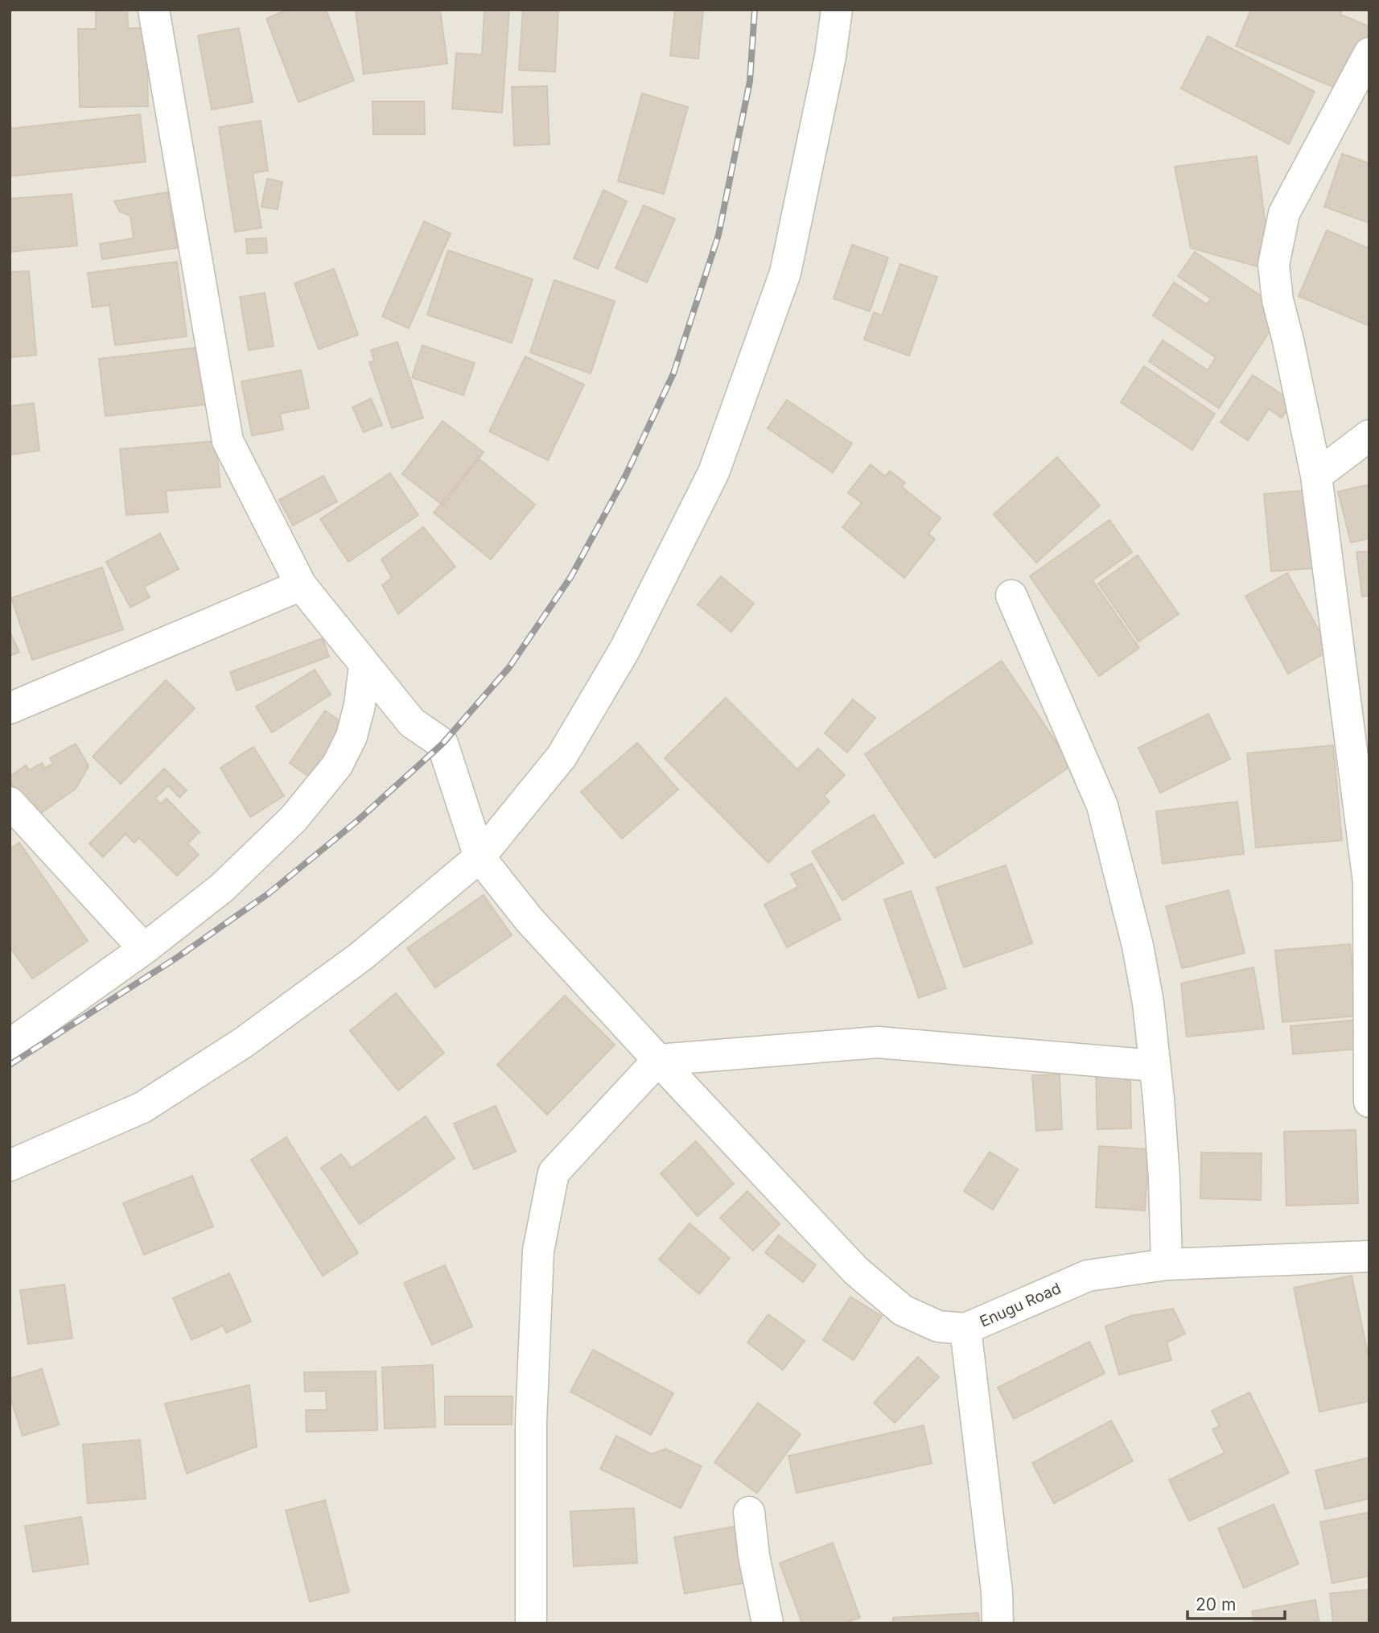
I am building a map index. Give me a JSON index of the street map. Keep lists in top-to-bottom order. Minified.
{"streets":{"street":["Enugu Road"]},"scale_bar":"20 m"}
